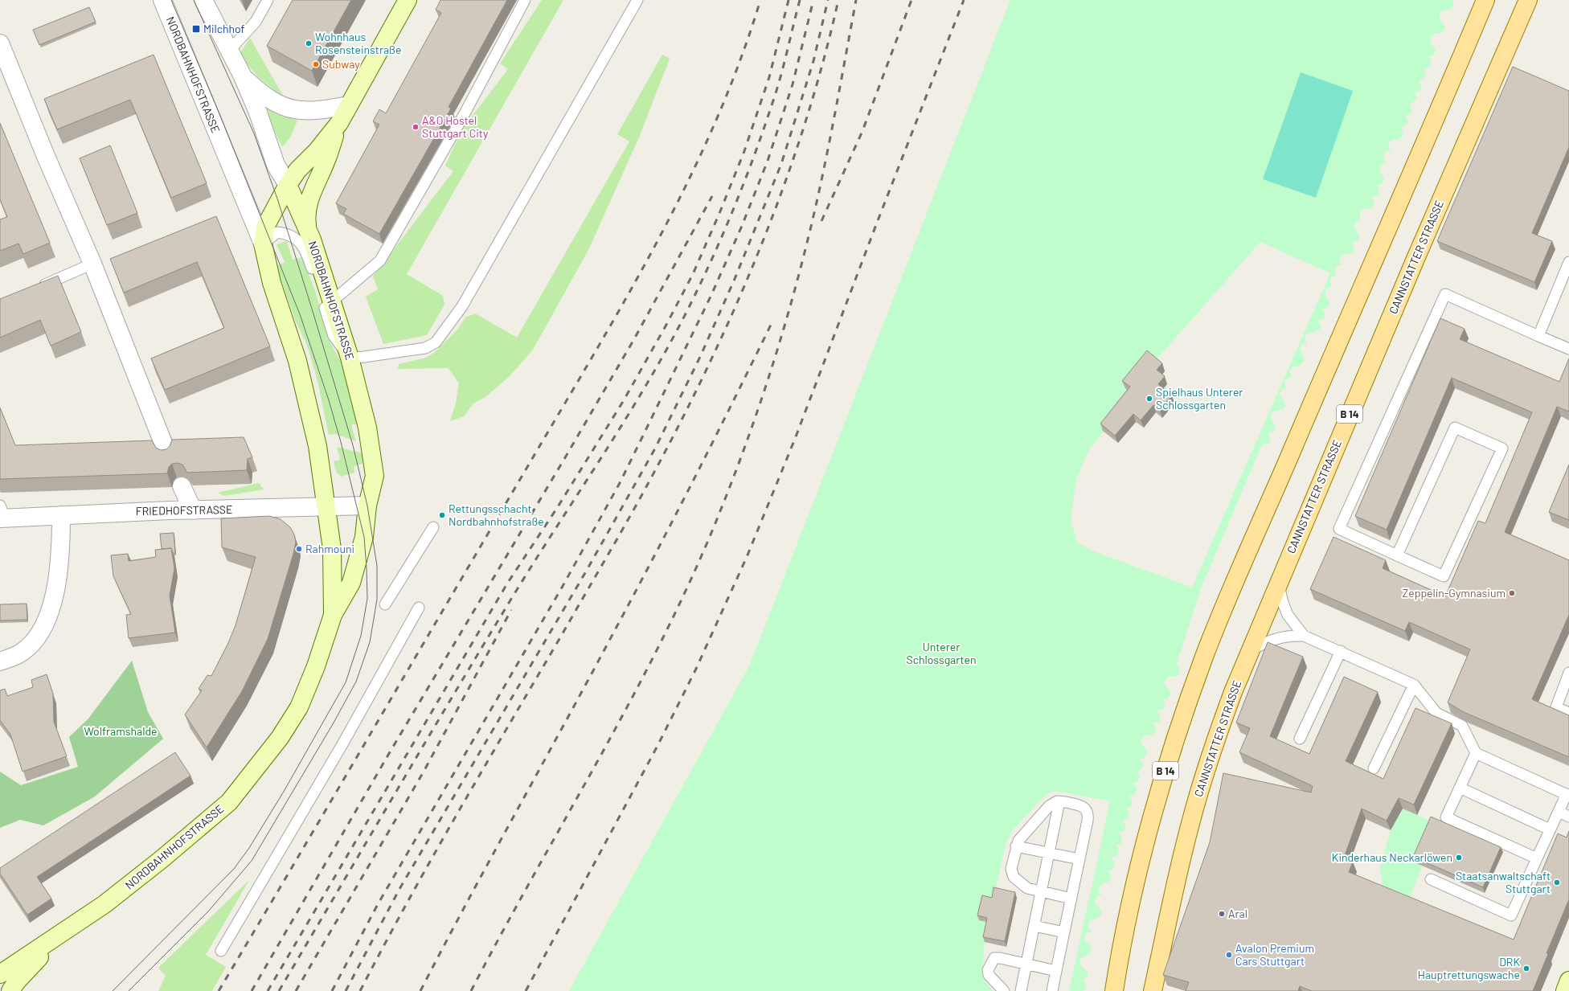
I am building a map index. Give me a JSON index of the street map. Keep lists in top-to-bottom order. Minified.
{"streets":{"main road":["CANNSTATTER STRASSE","B 14"],"street":["NORDBAHNHOFSTRASSE","FRIEDHOFSTRASSE"]},"crossings":[["NORDBAHNHOFSTRASSE","FRIEDHOFSTRASSE"]],"parks":["Unterer Schlossgarten","Wolframshalde"],"places":{"transit":["Milchhof"],"other":["Wohnhaus Rosensteinstraße","Subway","A&O Hostel Stuttgart City","Spielhaus Unterer Schlossgarten","Rettungsschacht Nordbahnhofstraße","Rahmouni","Zeppelin-Gymnasium","Kinderhaus Neckarlöwen","Staatsanwaltschaft Stuttgart","Aral","Avalon Premium Cars Stuttgart","DRK Hauptrettungswache"]}}
